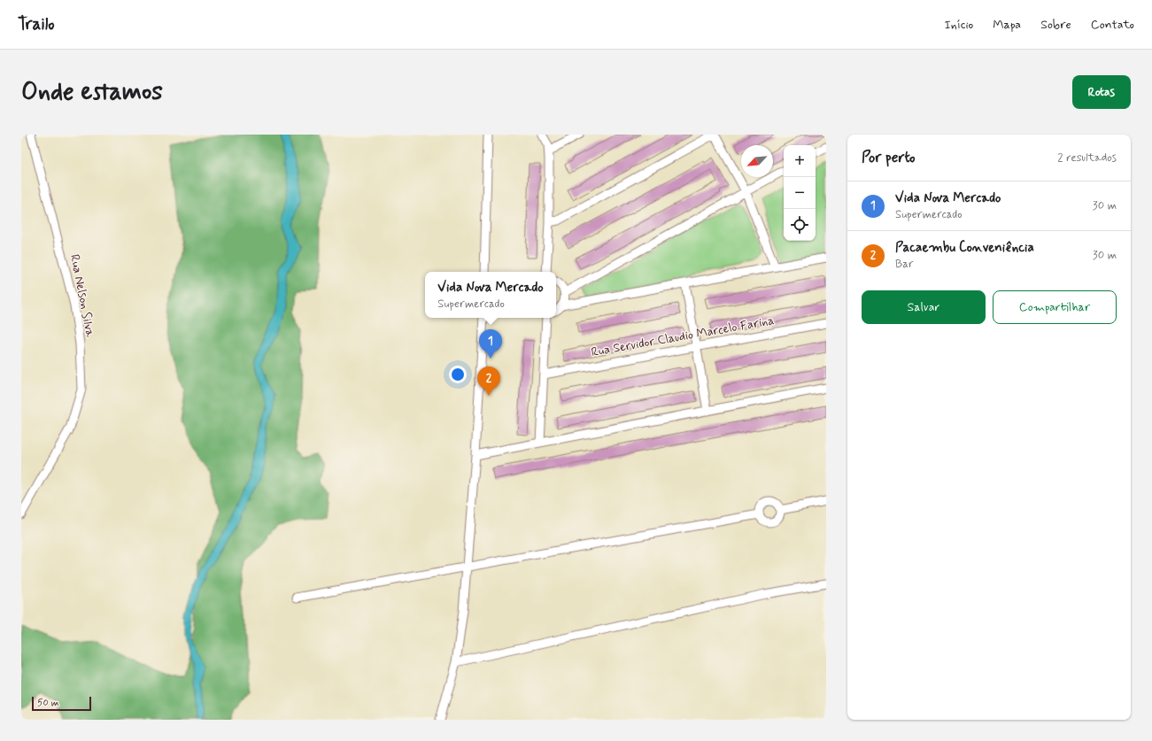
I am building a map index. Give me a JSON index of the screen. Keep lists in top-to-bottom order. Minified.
{"streets":{"street":["Rua Nelson Silva","Rua Servidor Claudio Marcelo Farina"]},"scale_bar":"50 m","north":"bottom left","page":{"header":"Trailo","nav":["Início","Mapa","Sobre","Contato"],"buttons":["Rotas",["Salvar","Compartilhar"]],"title":"Onde estamos","heading":["Por perto","2 resultados"],"map_buttons":["+","−"],"list":[{"mark":"1","name":"Vida Nova Mercado","note":"Supermercado","value":"30 m"},{"mark":"2","name":"Pacaembu Conveniência","note":"Bar","value":"30 m"}],"popup":["Vida Nova Mercado","Supermercado"],"pins":["1","2"],"scale":"50 m"}}
